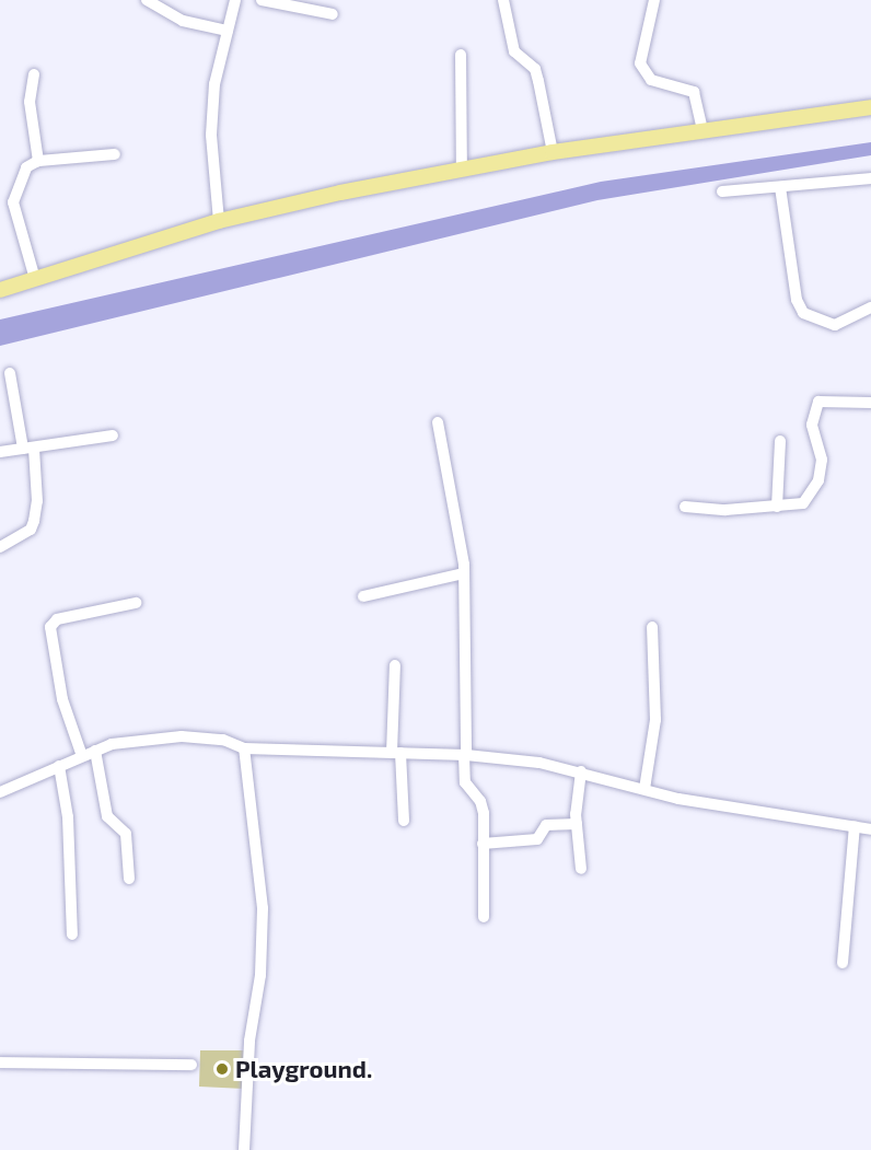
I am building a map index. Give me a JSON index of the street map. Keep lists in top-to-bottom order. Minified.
{"places":["Playground."]}
